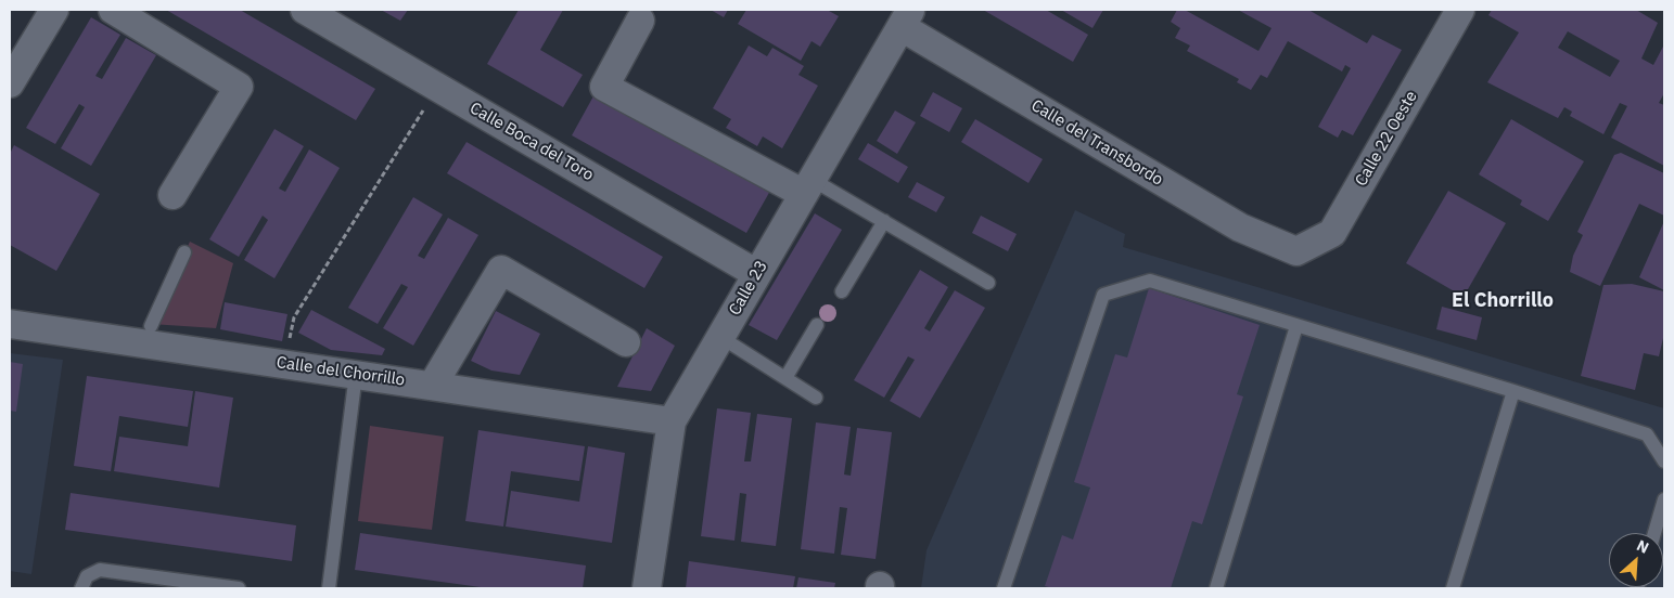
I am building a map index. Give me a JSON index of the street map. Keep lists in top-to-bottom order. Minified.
{"streets":{"street":["Calle 22 Oeste","Calle Boca del Toro","Calle del Transbordo","Calle 23","Calle del Chorrillo"]},"crossings":[["Calle 22 Oeste","Calle del Transbordo"],["Calle Boca del Toro","Calle 23"],["Calle del Transbordo","Calle 23"],["Calle 23","Calle del Chorrillo"]],"districts":["El Chorrillo"],"north":"top right"}
